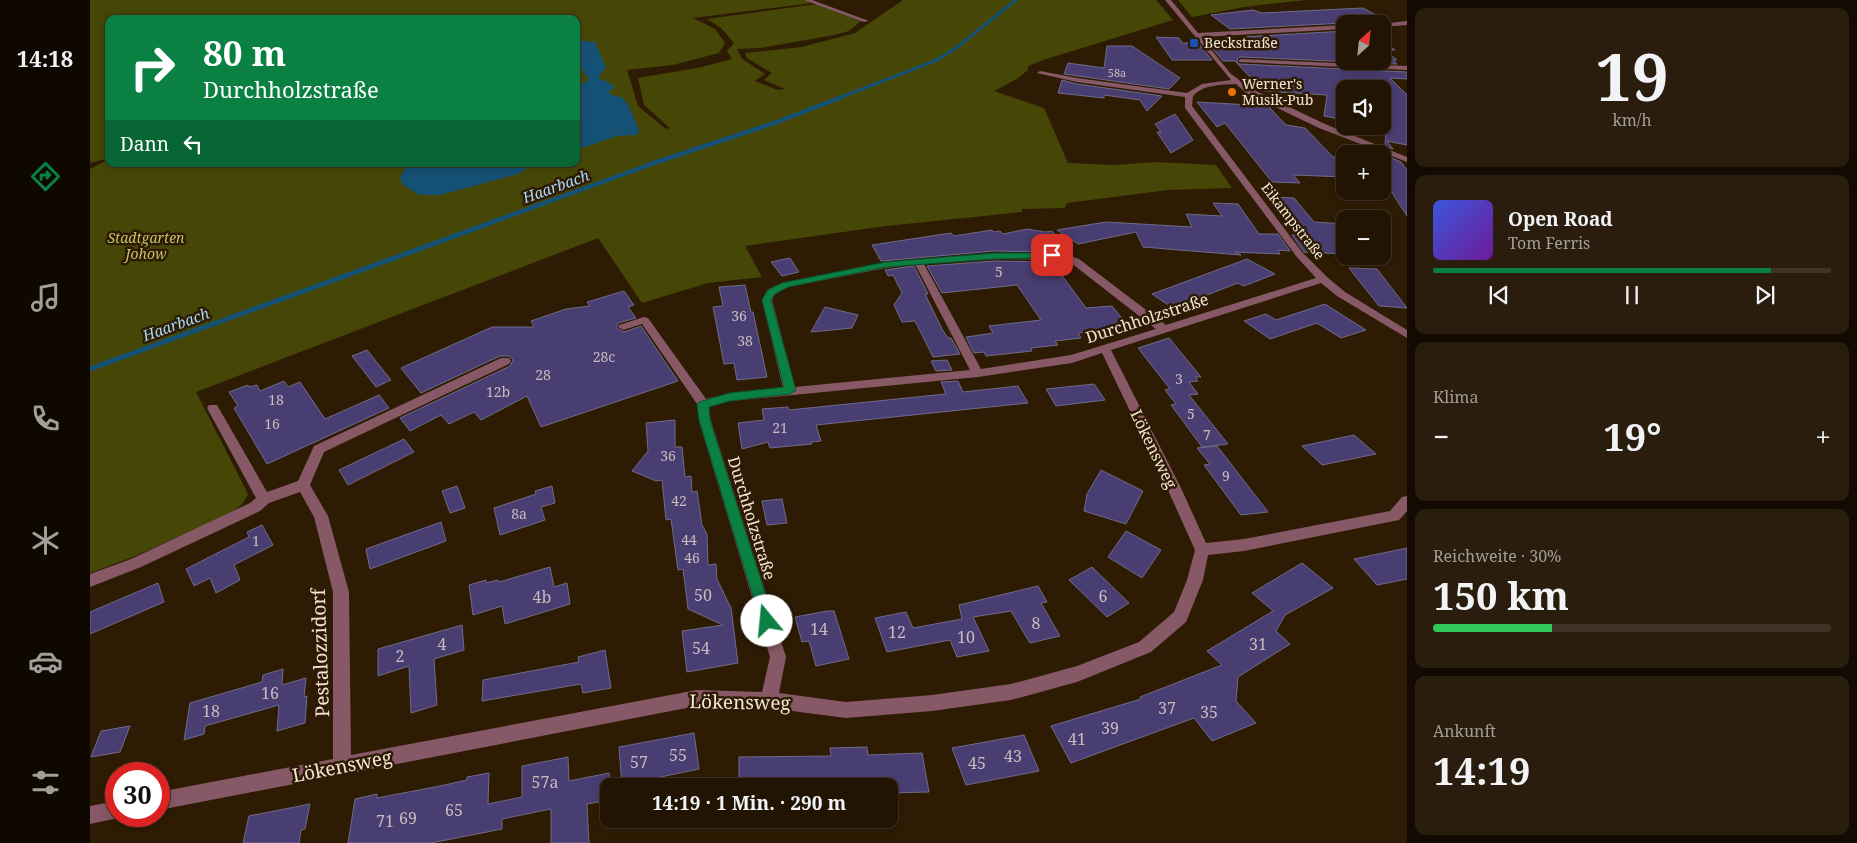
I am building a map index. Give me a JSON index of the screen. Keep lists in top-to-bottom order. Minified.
{"streets":{"street":["Eikampstraße","Durchholzstraße","Lökensweg","Pestalozzidorf"]},"crossings":[["Eikampstraße","Durchholzstraße"],["Durchholzstraße","Lökensweg"],["Lökensweg","Pestalozzidorf"]],"water":["Haarbach"],"parks":["Stadtgarten Johow"],"places":{"transit":["Beckstraße"],"other":["Werner's Musik-Pub"]},"house_numbers":["58a","5","36","38","28c","28","3","12b","18","5","16","21","7","36","9","42","8a","44","1","46","50","6","4b","8","14","12","10","4","31","54","2","16","37","18","35","39","41","55","43","57","45","57a","65","69","71"],"north":"top right","page":{"tabs":"14:18","tile":[["19","km/h"],"Klima",["Reichweite · 30%","150 km"],["Ankunft","14:19"]],"map_buttons":["+","−"],"turn":["80 m","Durchholzstraße"],"then":"Dann","song":["Open Road","Tom Ferris"],"heat":["−","19°","+"],"limit":"30","trip":"14:19 · 1 Min. · 290 m"}}
